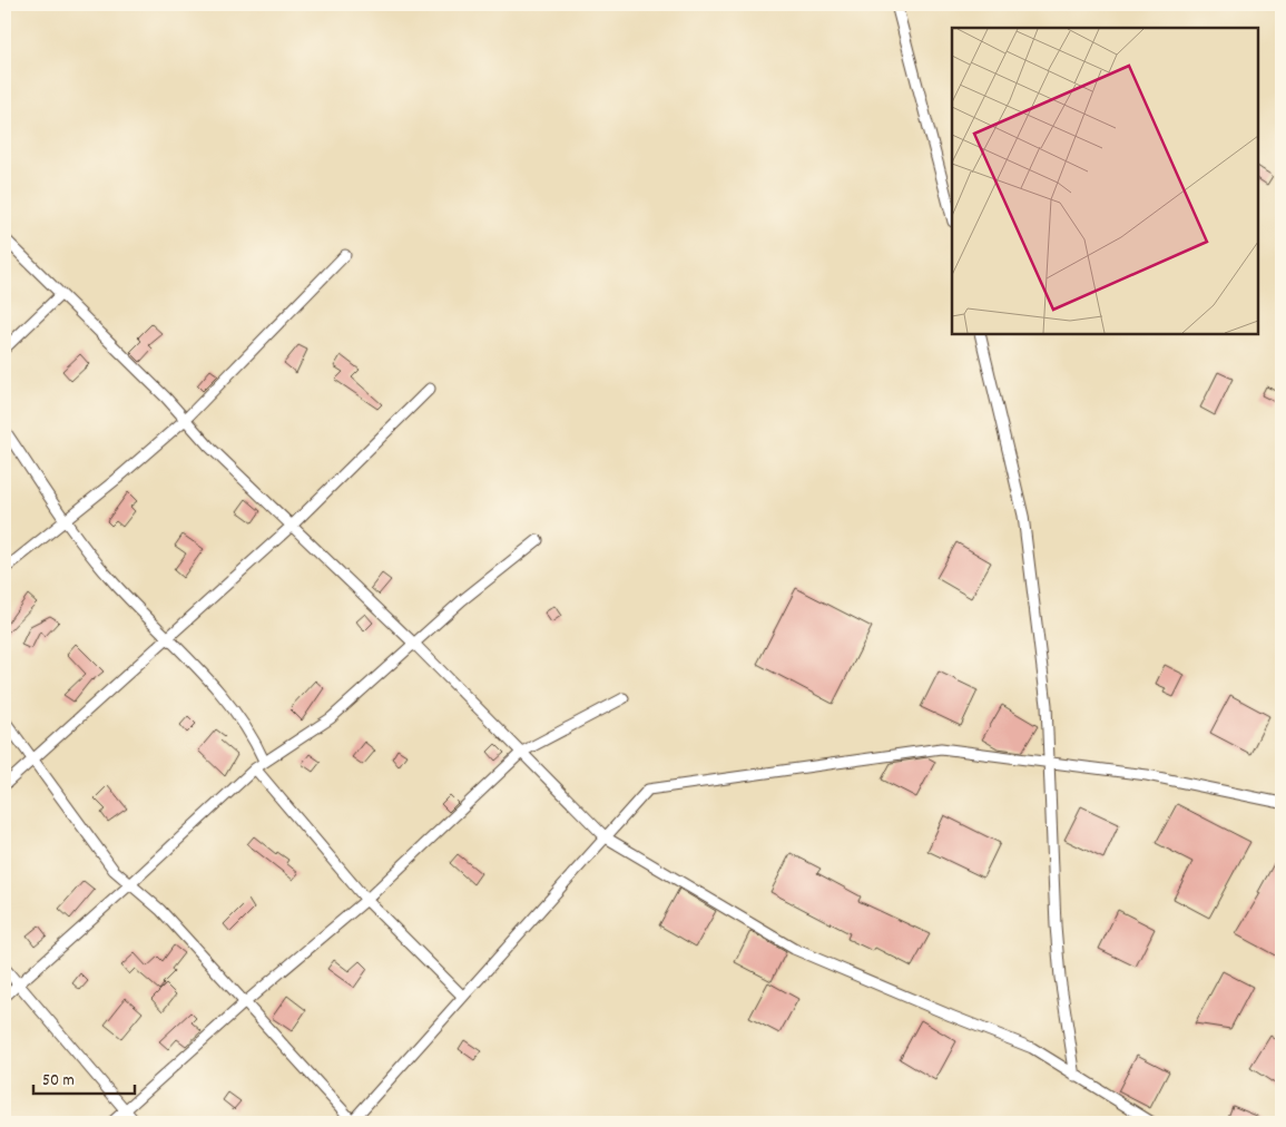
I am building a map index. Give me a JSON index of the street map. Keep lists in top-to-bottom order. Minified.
{"scale_bar":"50 m"}
